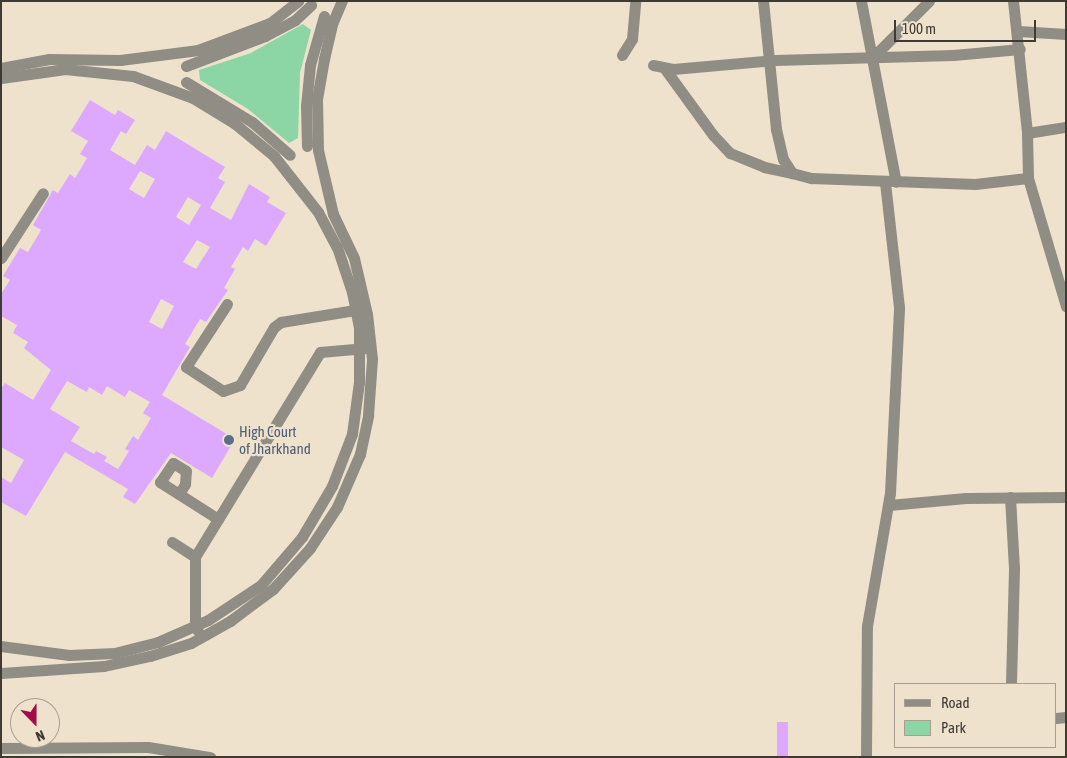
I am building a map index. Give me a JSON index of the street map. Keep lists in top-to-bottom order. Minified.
{"places":["High Court of Jharkhand"],"legend":["Road","Park"],"scale_bar":"100 m","north":"bottom"}
